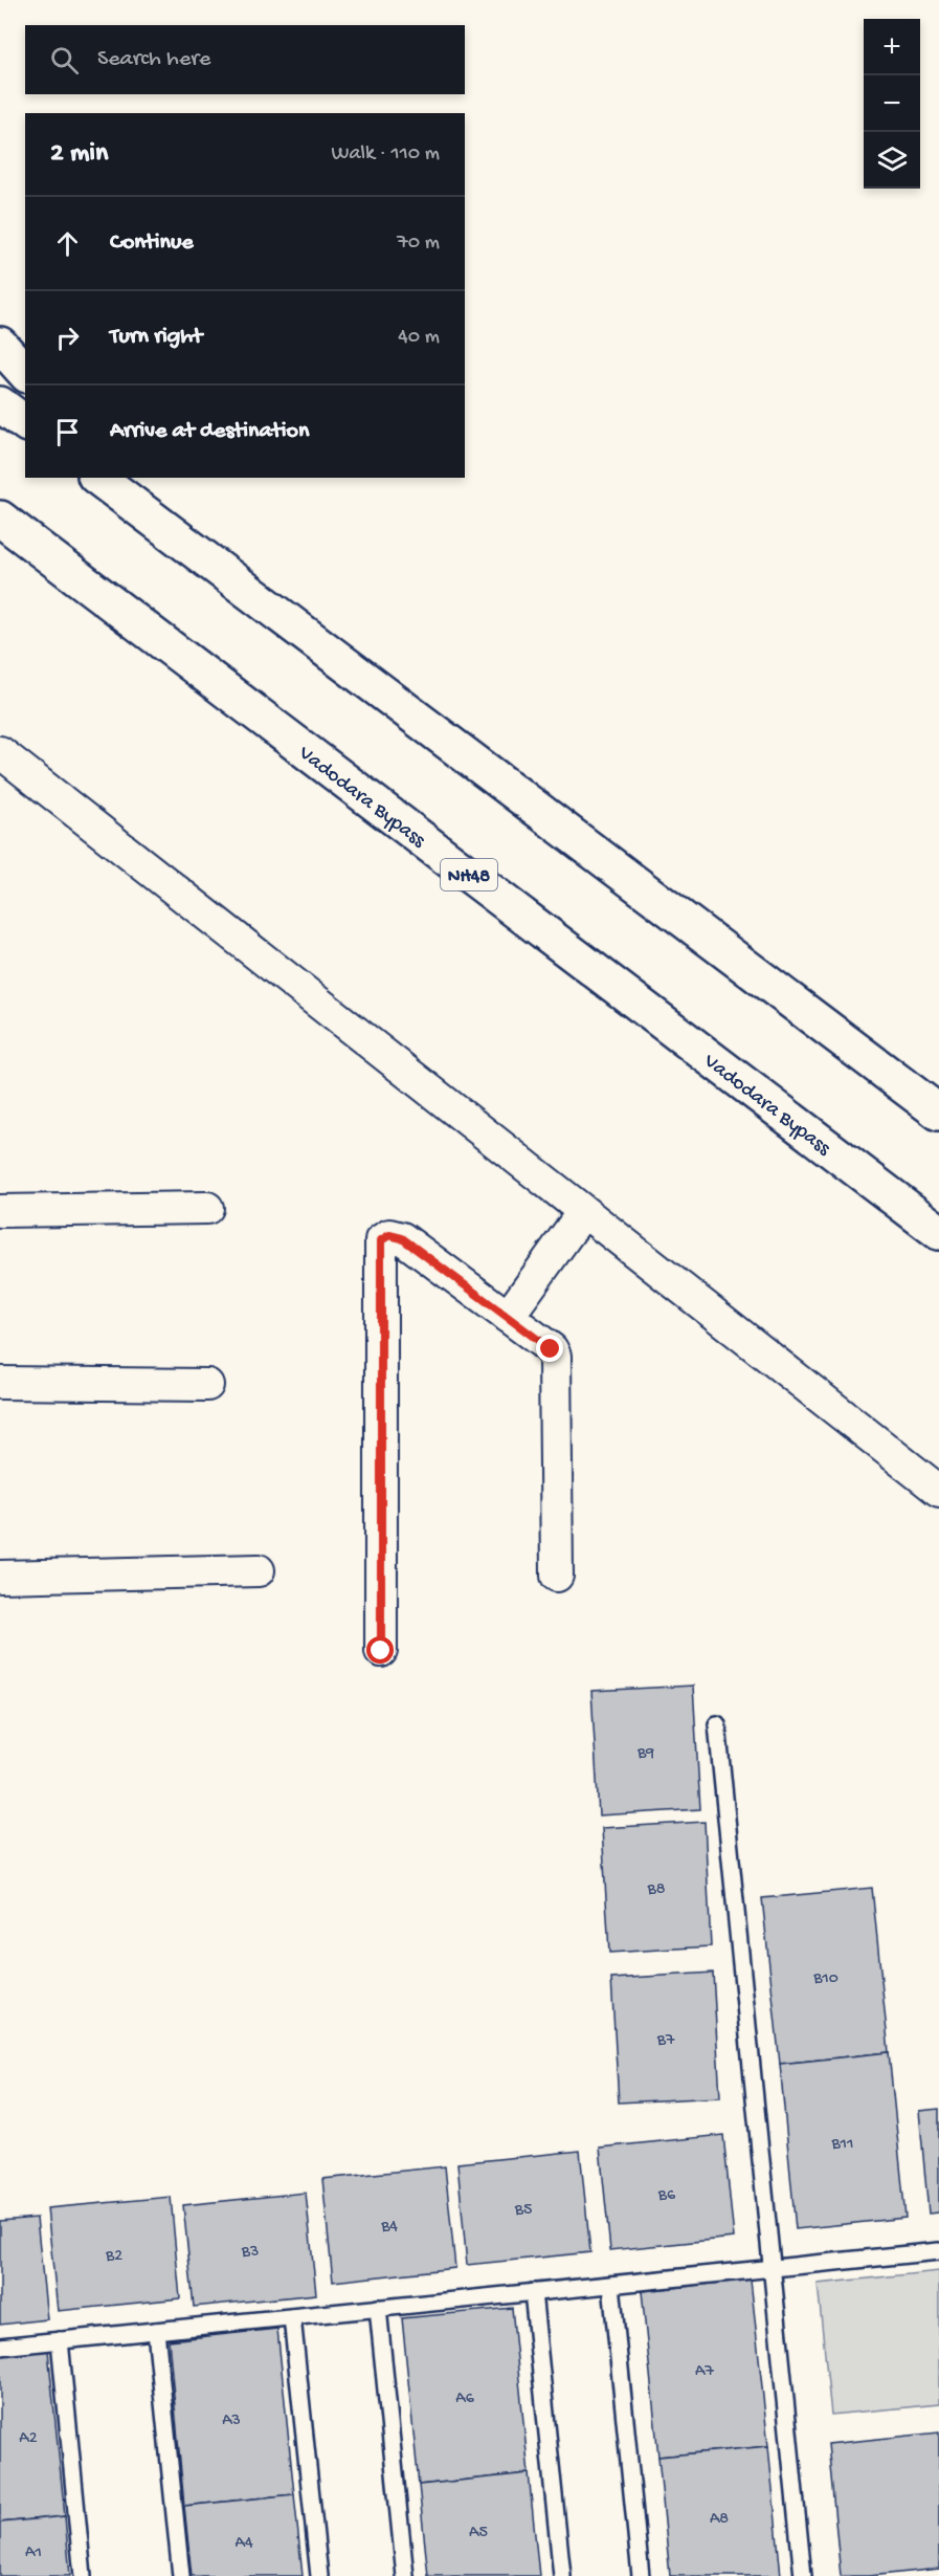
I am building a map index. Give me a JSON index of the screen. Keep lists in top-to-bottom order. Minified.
{"streets":{"main road":["Vadodara Bypass","NH48"]},"house_numbers":["B9","B8","B10","B7","B11","B6","B5","B4","B3","B2","A7","A6","A3","A2","A8","A5","A4","A1"],"page":{"map_buttons":["+","−"],"search":"Search here","heading":["2 min","Walk · 110 m"],"list":[["Continue","70 m"],["Turn right","40 m"],"Arrive at destination"]}}
